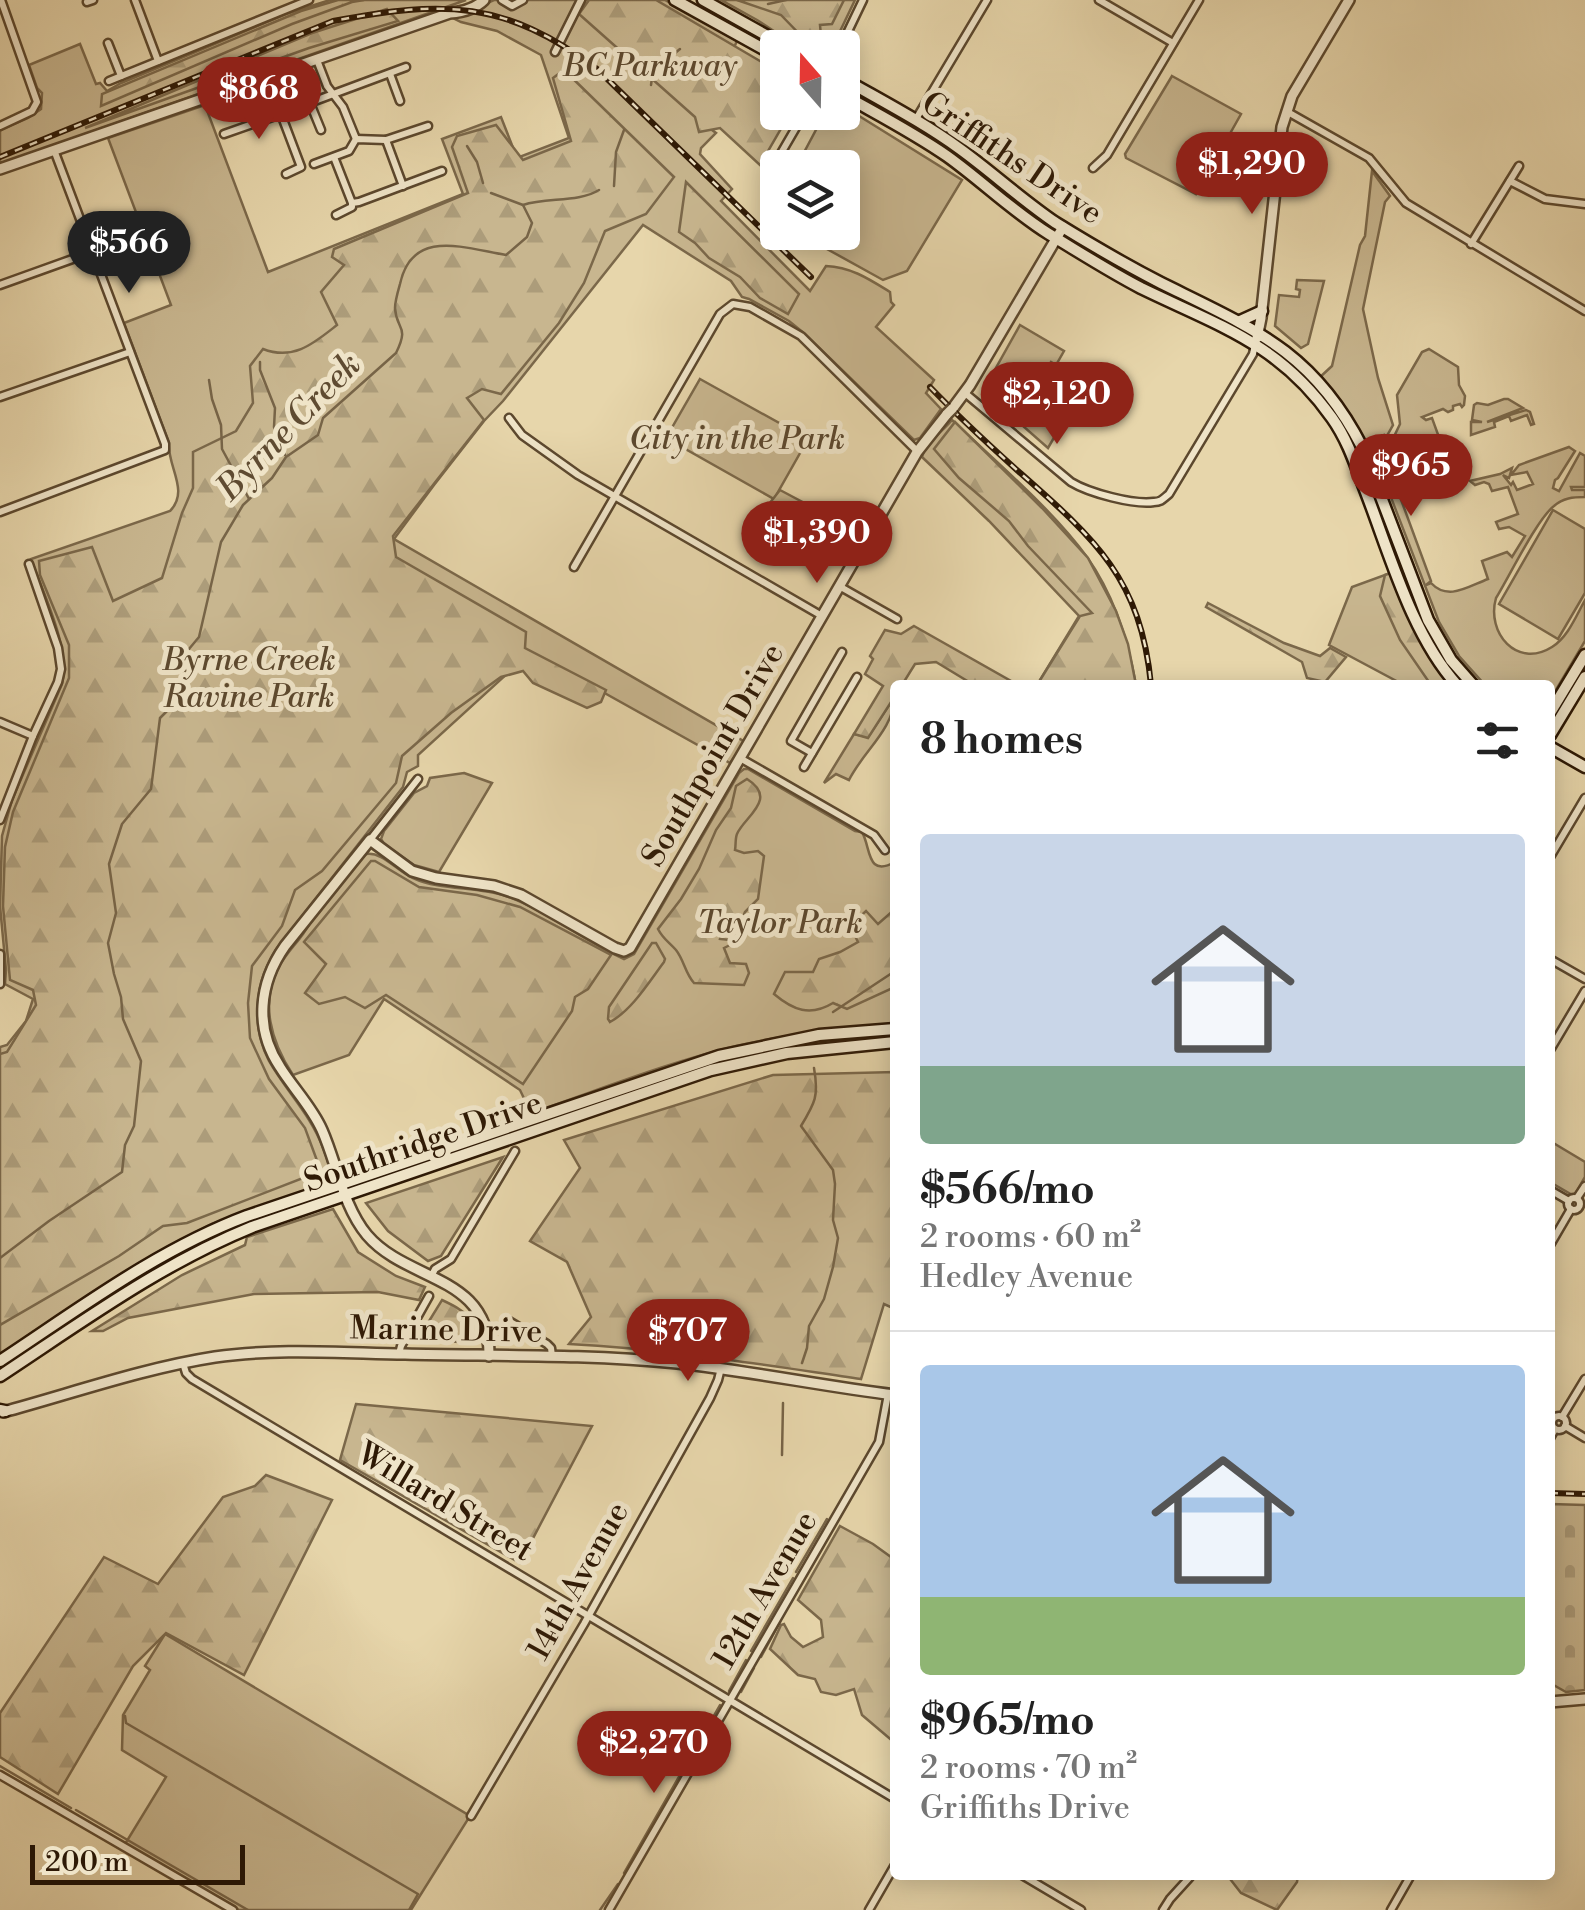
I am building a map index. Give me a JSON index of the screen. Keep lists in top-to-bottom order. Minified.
{"streets":{"main road":["Griffiths Drive","Southridge Drive"],"street":["Southpoint Drive","Marine Drive","Willard Street","14th Avenue","12th Avenue"]},"crossings":[["Griffiths Drive","Southpoint Drive"],["Marine Drive","Willard Street"],["Marine Drive","14th Avenue"],["Willard Street","14th Avenue"],["Willard Street","12th Avenue"]],"water":["Byrne Creek"],"parks":["BC Parkway","City in the Park","Byrne Creek Ravine Park","Taylor Park"],"scale_bar":"200 m","north":"top","page":{"price":["$868","$1,290","$566","$2,120","$965","$1,390","$707","$2,270"],"heading":"8 homes","list":[{"name":"$566/mo","note":"2 rooms · 60 m² · Hedley Avenue"},{"name":"$965/mo","note":"2 rooms · 70 m² · Griffiths Drive"}],"scale":"200 m"}}
